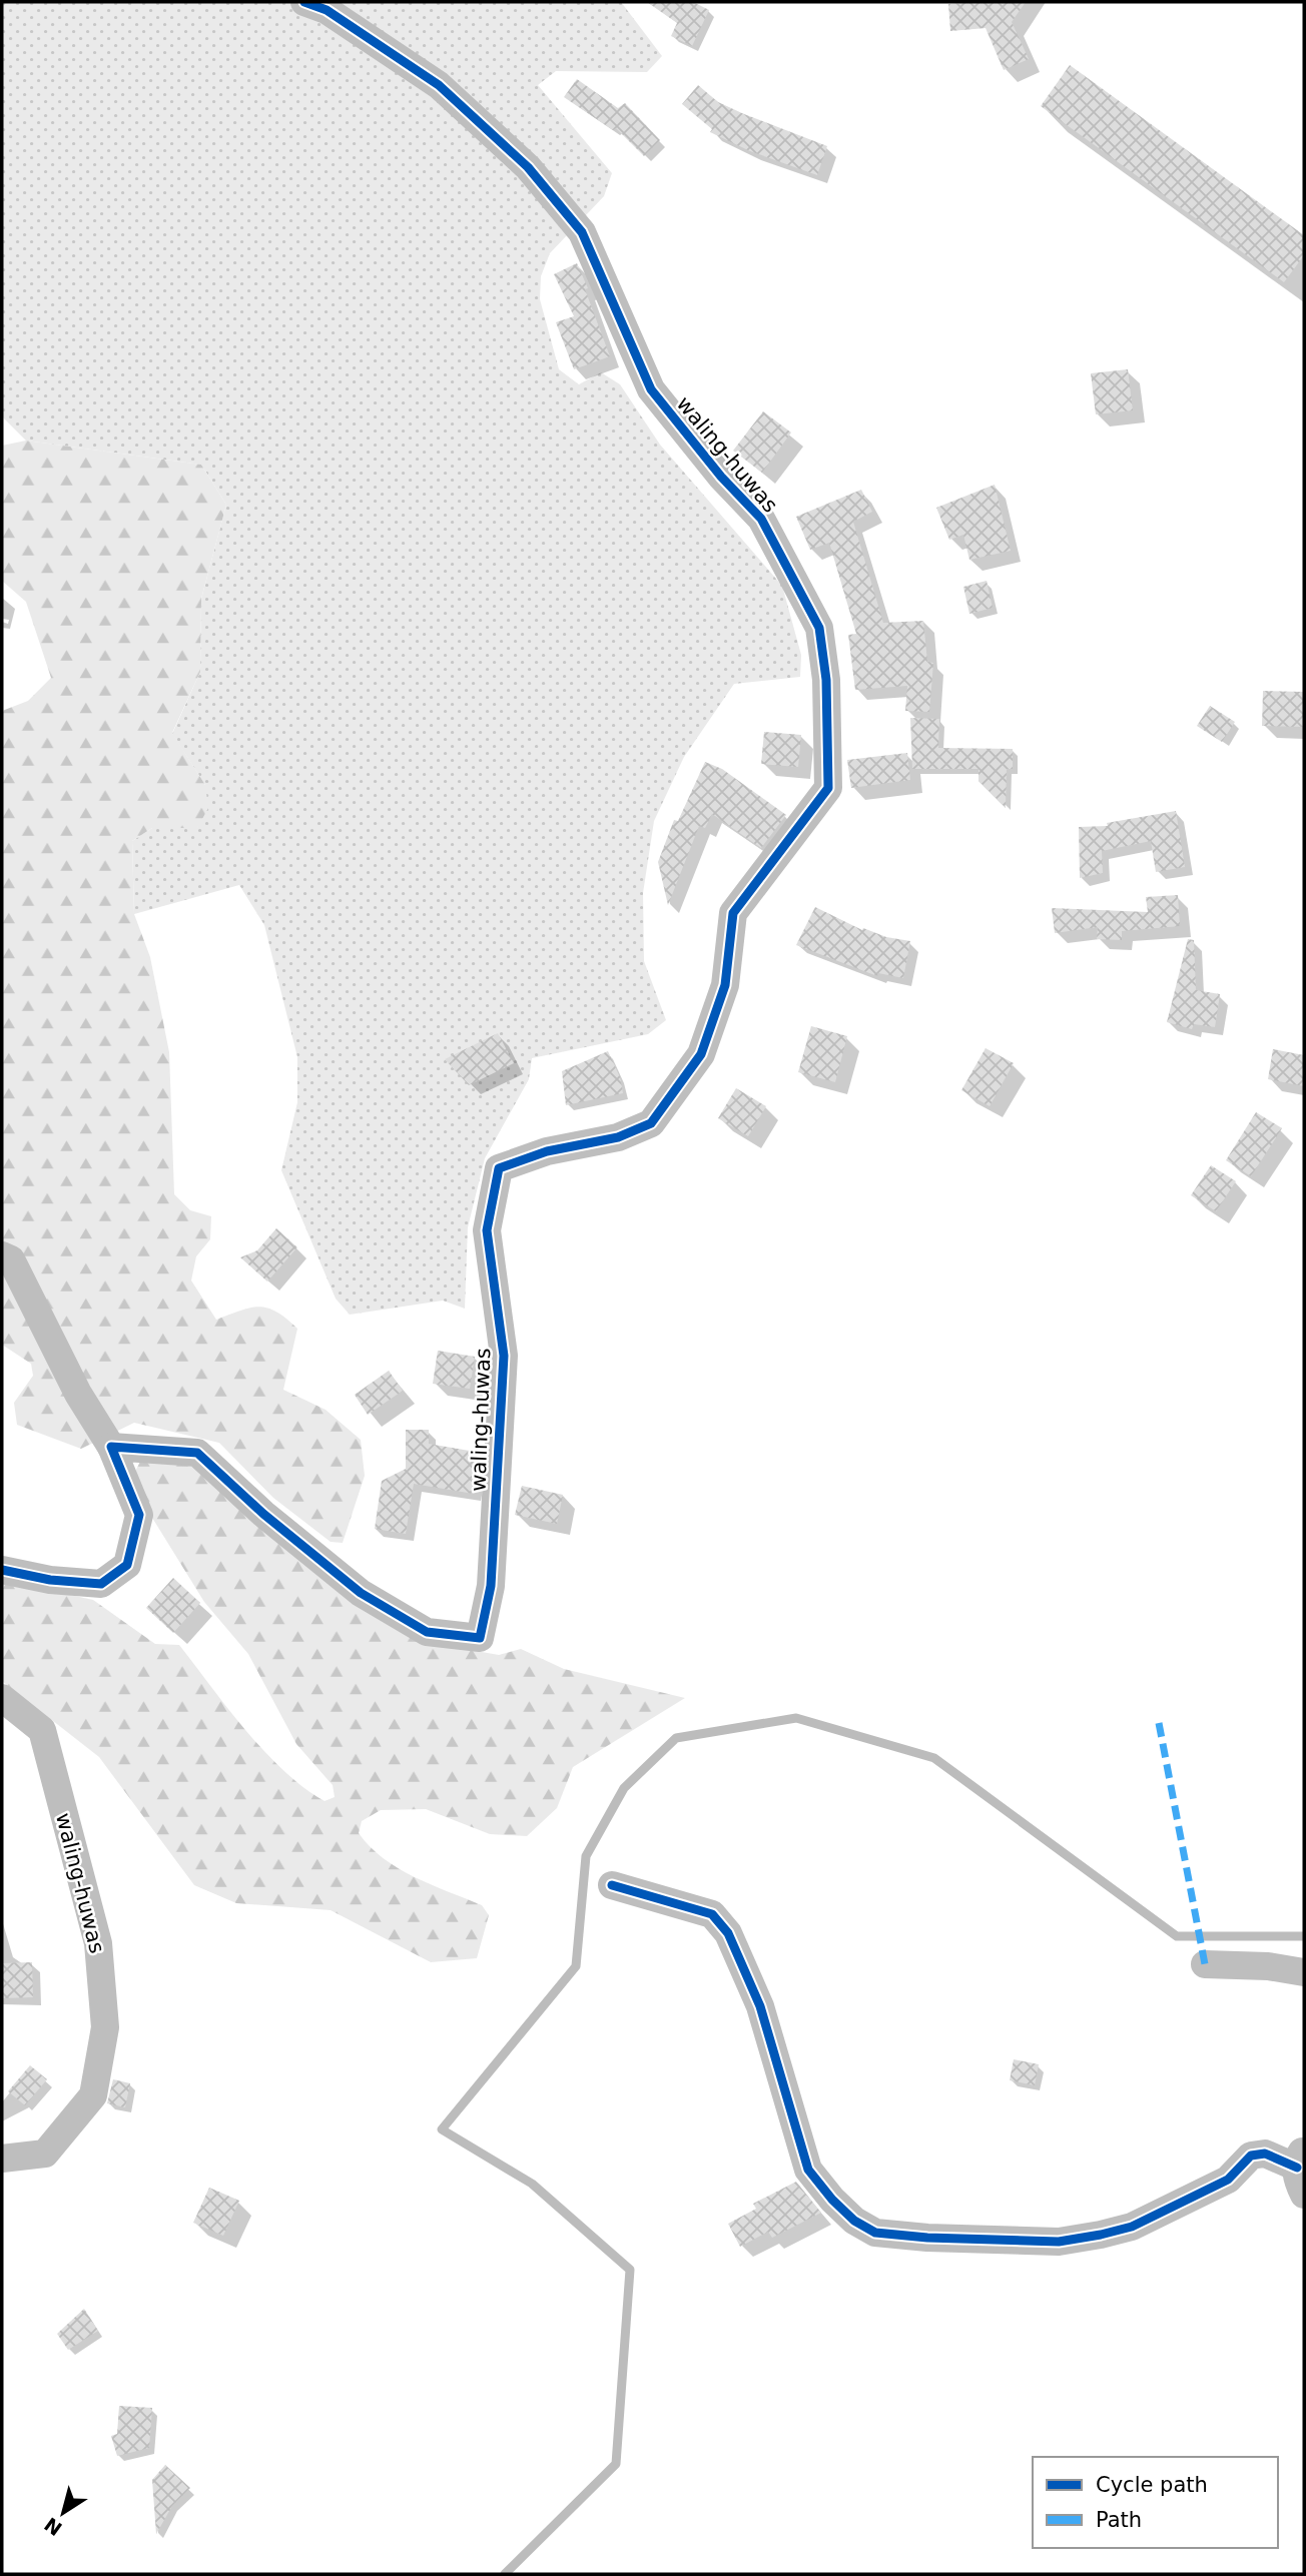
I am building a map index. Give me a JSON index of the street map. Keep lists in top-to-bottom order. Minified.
{"streets":{"street":["waling-huwas"]},"legend":["Cycle path","Path"],"north":"bottom left"}
